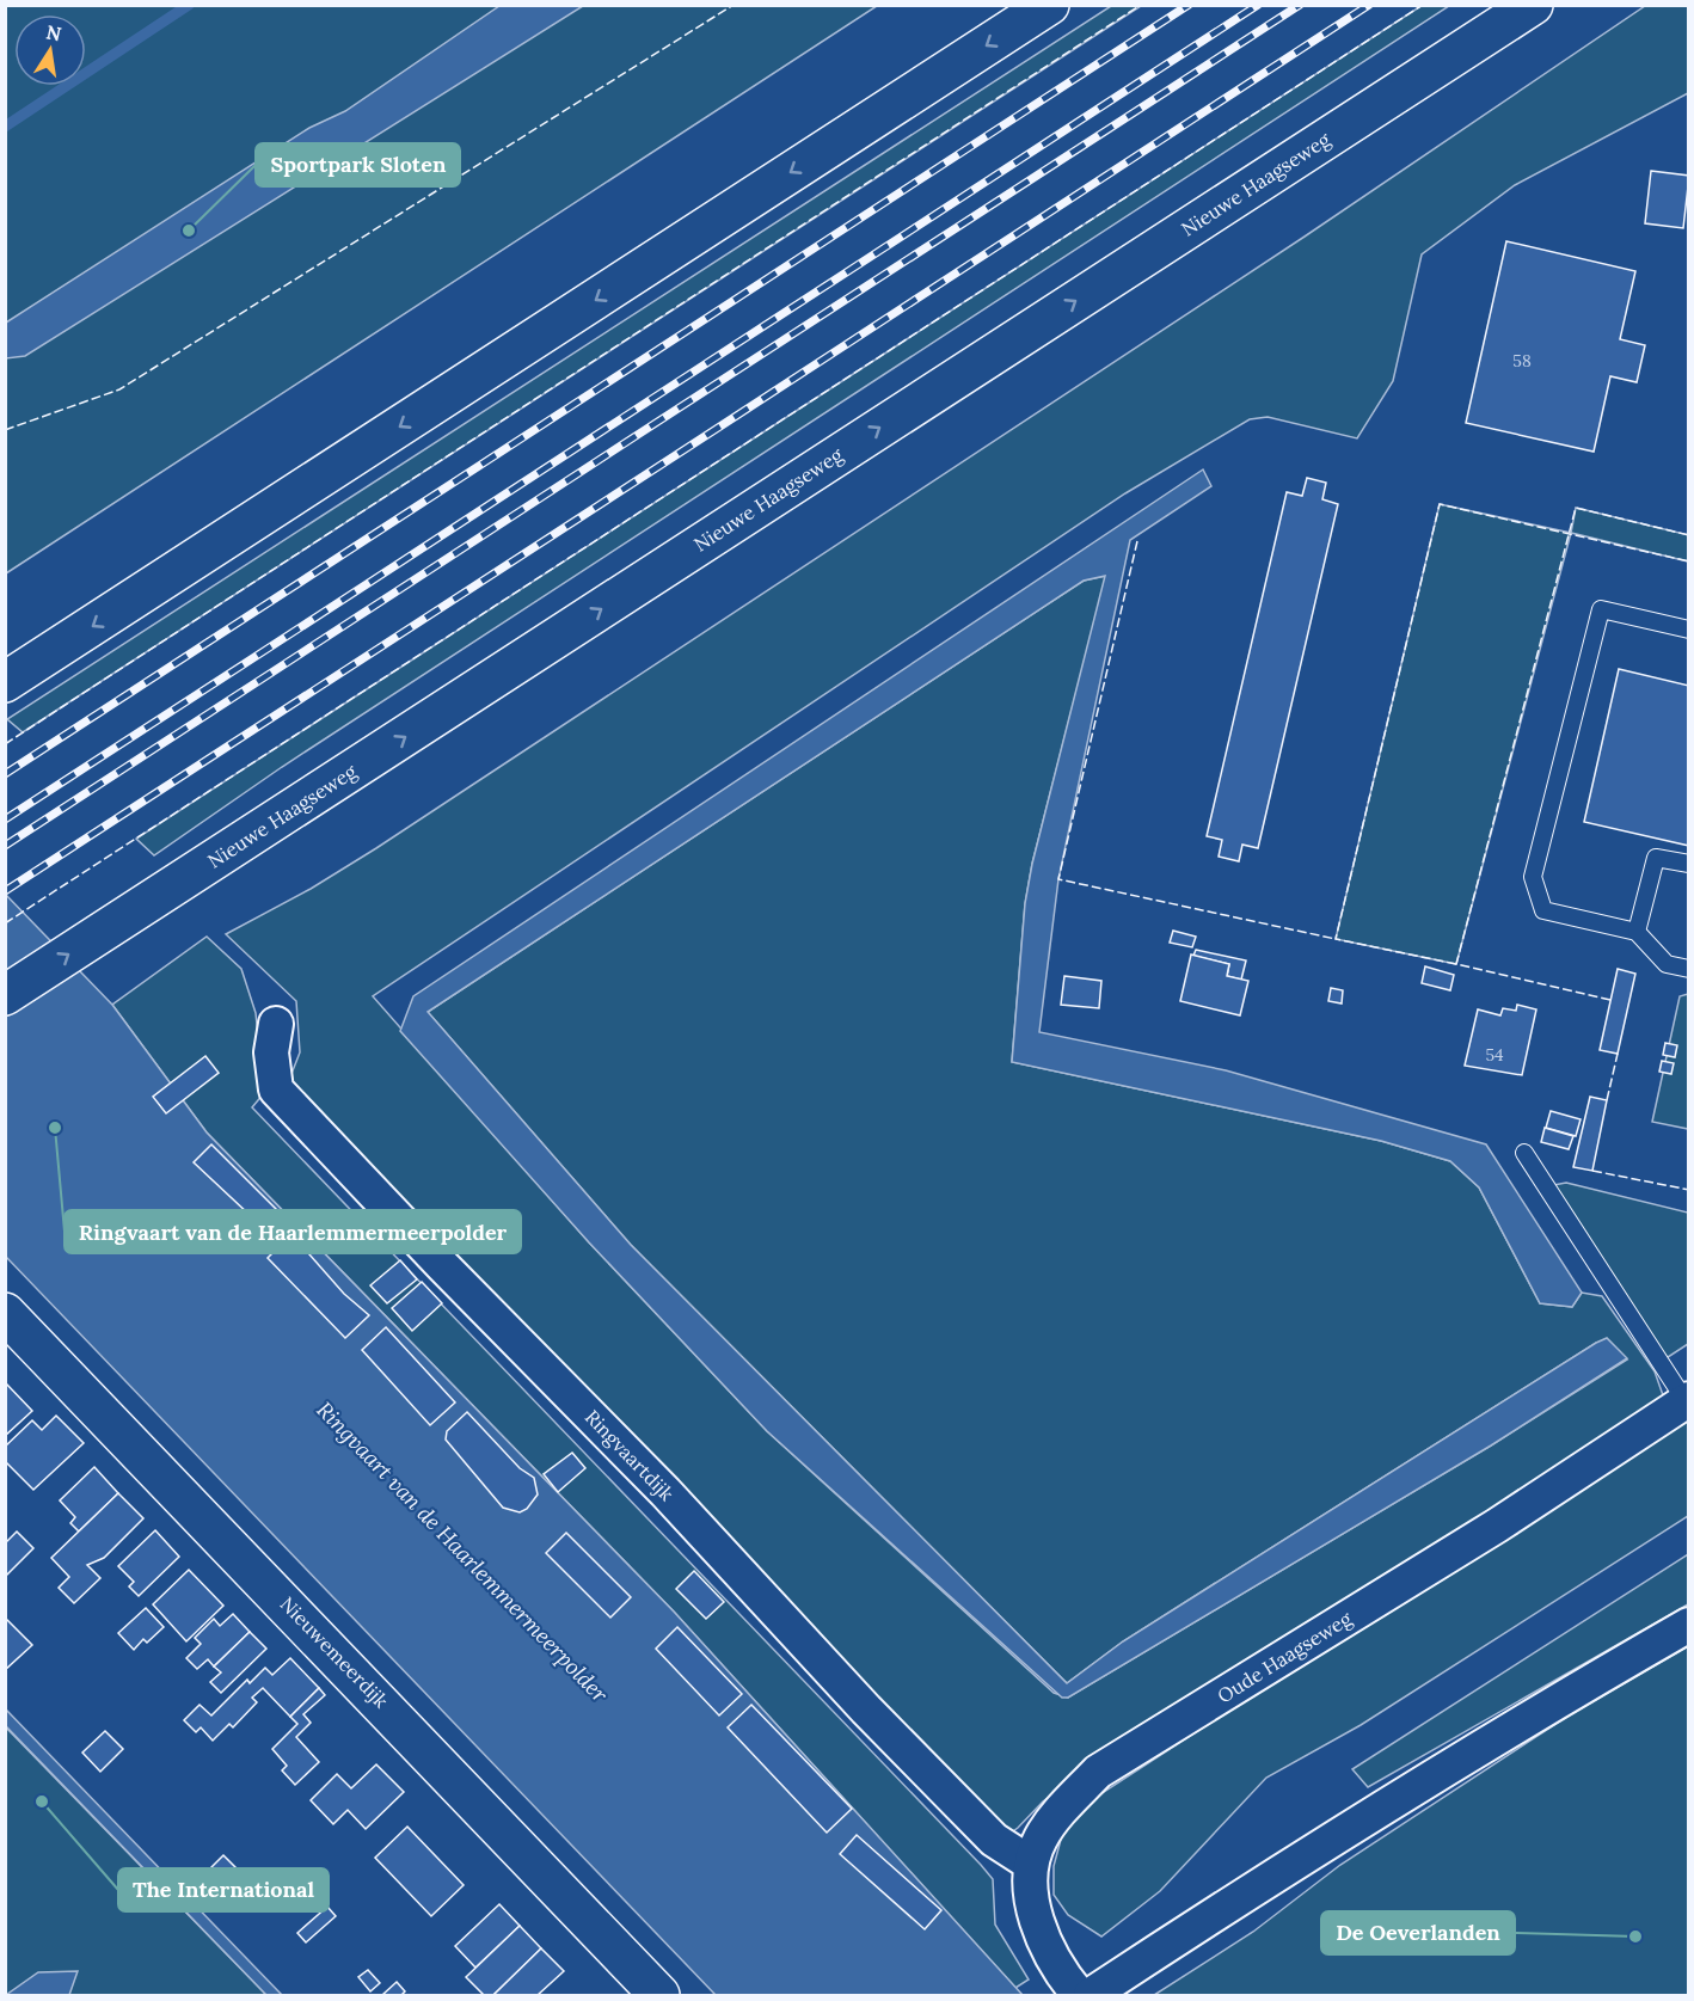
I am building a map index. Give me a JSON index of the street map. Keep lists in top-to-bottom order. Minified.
{"streets":{"main road":["Nieuwe Haagseweg","Nieuwemeerdijk"],"street":["Ringvaartdijk","Oude Haagseweg"]},"crossings":[["Ringvaartdijk","Oude Haagseweg"]],"water":["Ringvaart van de Haarlemmermeerpolder"],"places":["Sportpark Sloten","Ringvaart van de Haarlemmermeerpolder","The International","De Oeverlanden"],"house_numbers":["58","54"],"north":"top"}
